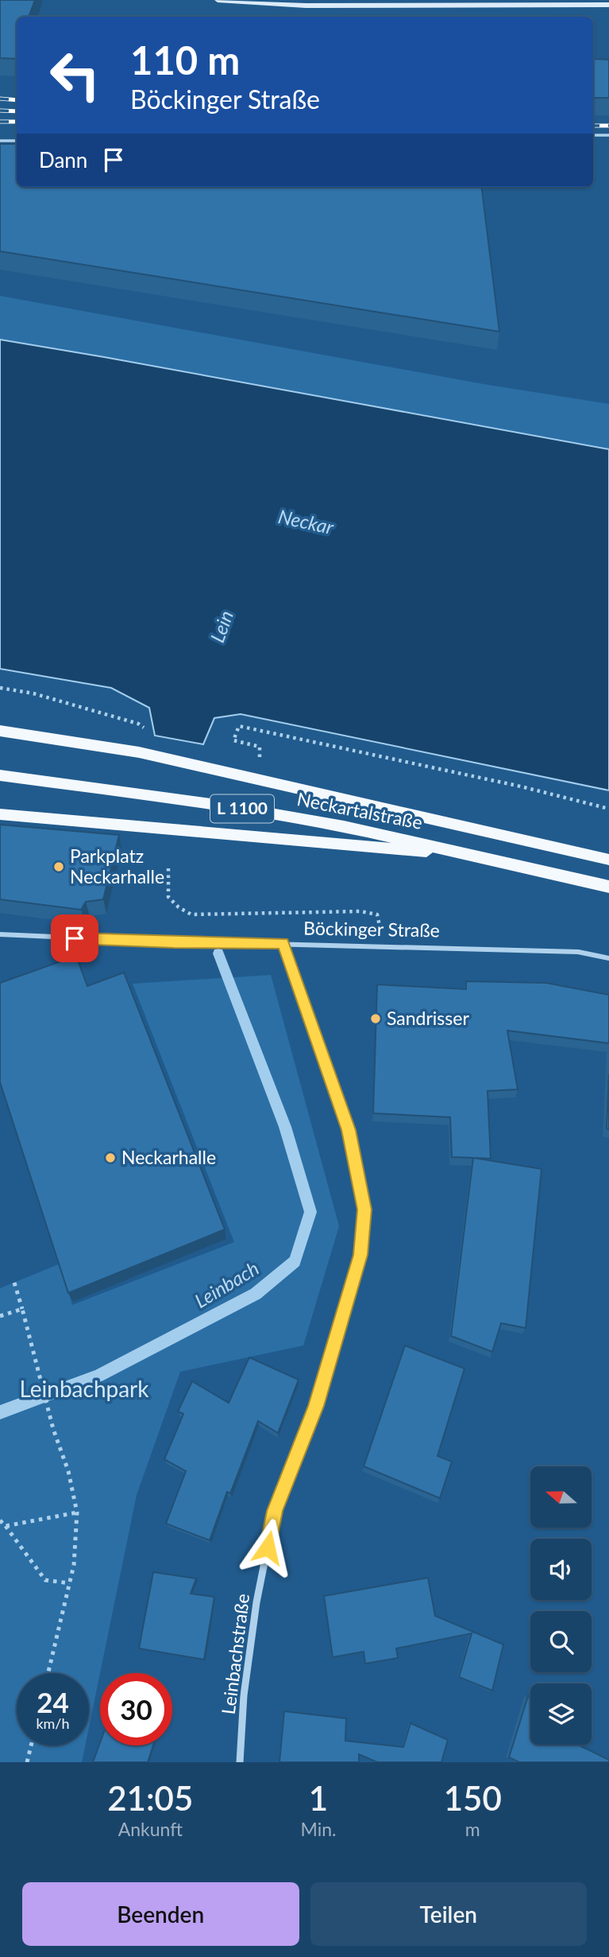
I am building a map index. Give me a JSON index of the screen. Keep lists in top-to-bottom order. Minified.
{"streets":{"main road":["L 1100","Neckartalstraße"],"street":["Böckinger Straße","Leinbachstraße"]},"crossings":[["Böckinger Straße","Leinbachstraße"]],"water":["Neckar","Lein","Leinbach"],"parks":["Leinbachpark"],"places":["Parkplatz Neckarhalle","Sandrisser","Neckarhalle"],"north":"left","page":{"turn":["110 m","Böckinger Straße"],"then":"Dann","speed":"24 km/h","limit":"30","eta":["21:05","Ankunft","1","Min.","150","m"],"buttons":["Beenden","Teilen"]}}
